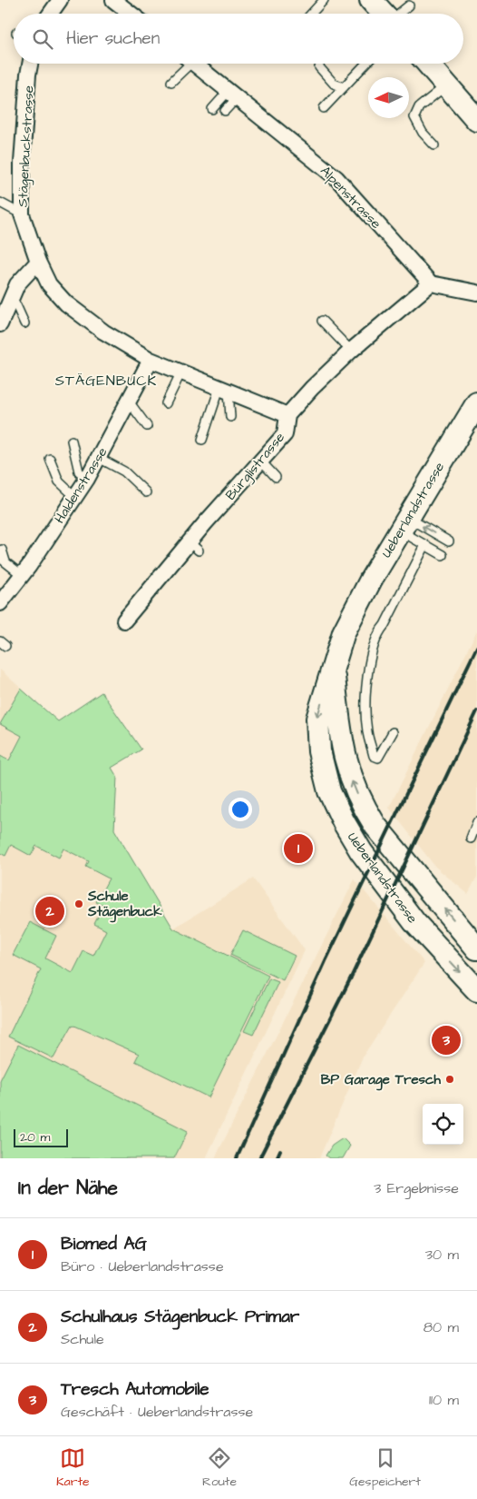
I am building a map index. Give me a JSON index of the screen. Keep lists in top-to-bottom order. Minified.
{"streets":{"main road":["Ueberlandstrasse"],"street":["Stägenbuckstrasse","Alpenstrasse","Bürglistrasse","Haldenstrasse"]},"crossings":[["Stägenbuckstrasse","Bürglistrasse"],["Stägenbuckstrasse","Haldenstrasse"],["Alpenstrasse","Bürglistrasse"]],"districts":["STÄGENBUCK"],"places":["Schule Stägenbuck","BP Garage Tresch"],"scale_bar":"20 m","north":"left","page":{"search":"Hier suchen","pins":["1","2","3"],"scale":"20 m","heading":["In der Nähe","3 Ergebnisse"],"list":[{"mark":"1","name":"Biomed AG","note":"Büro · Ueberlandstrasse","value":"30 m"},{"mark":"2","name":"Schulhaus Stägenbuck Primar","note":"Schule","value":"80 m"},{"mark":"3","name":"Tresch Automobile","note":"Geschäft · Ueberlandstrasse","value":"110 m"}],"nav":["Karte","Route","Gespeichert"]}}
